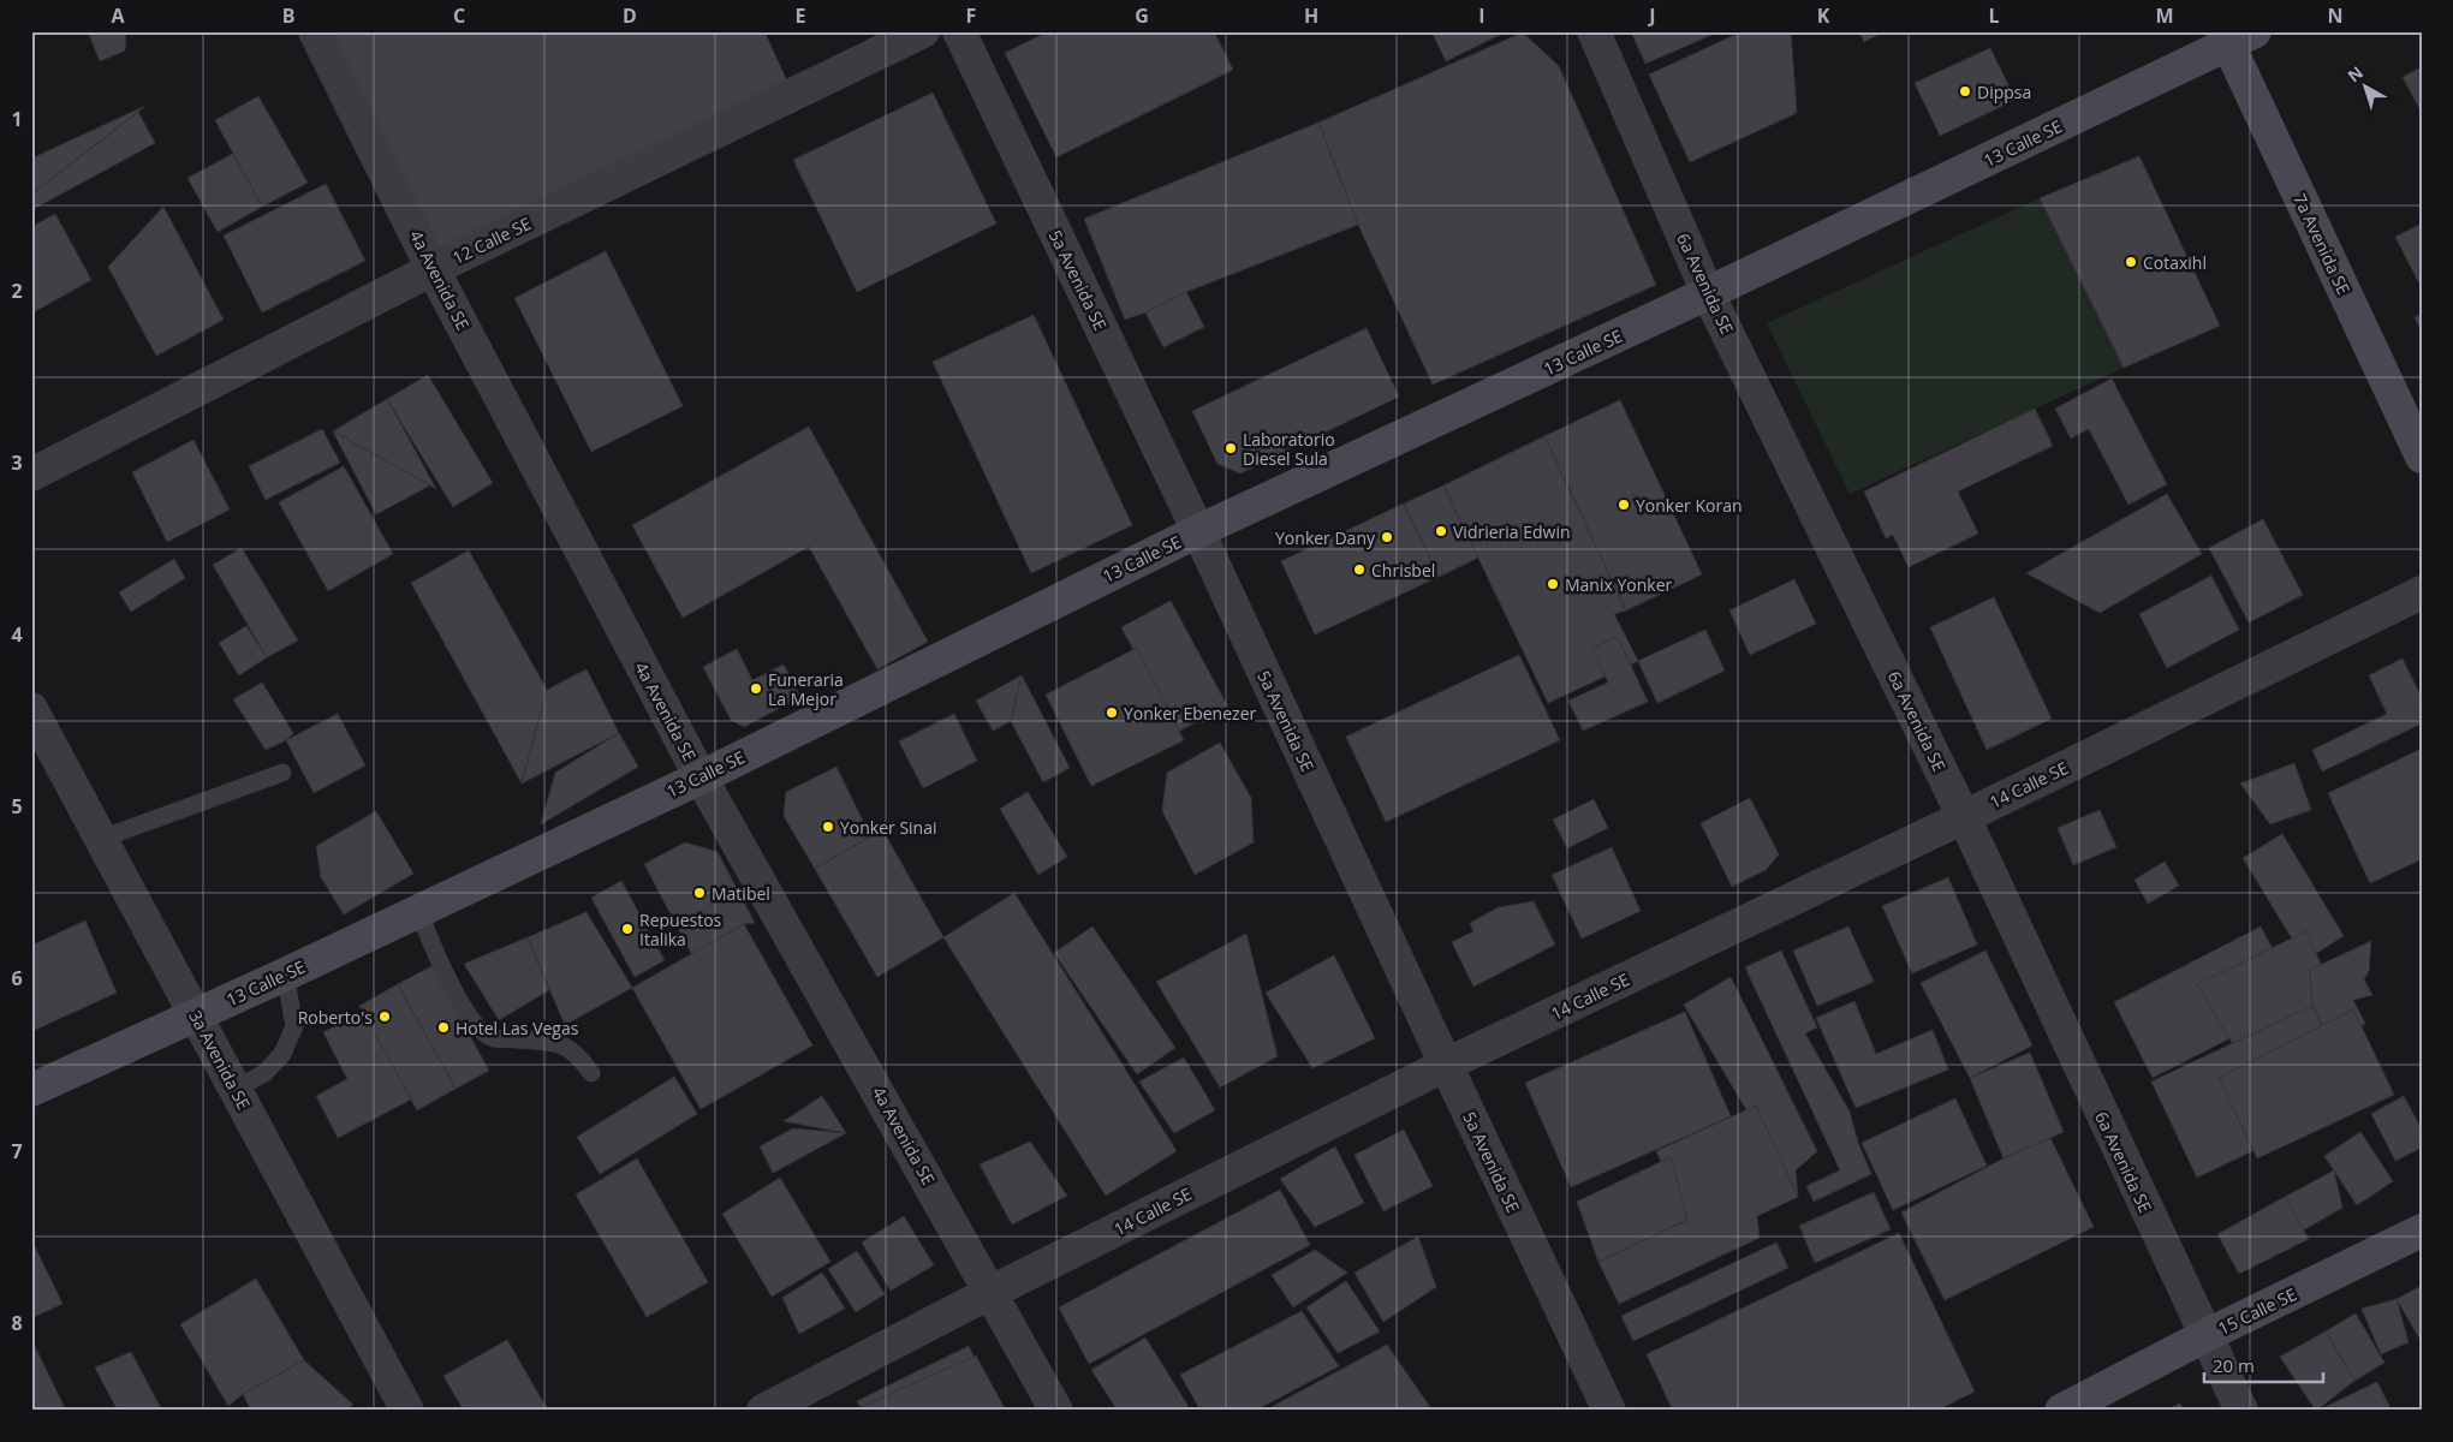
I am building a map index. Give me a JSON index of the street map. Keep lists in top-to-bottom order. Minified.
{"streets":{"street":["13 Calle SE","12 Calle SE","7a Avenida SE","4a Avenida SE","5a Avenida SE","6a Avenida SE","14 Calle SE","3a Avenida SE","15 Calle SE"]},"crossings":[["13 Calle SE","7a Avenida SE"],["13 Calle SE","4a Avenida SE"],["13 Calle SE","5a Avenida SE"],["13 Calle SE","6a Avenida SE"],["13 Calle SE","3a Avenida SE"],["12 Calle SE","4a Avenida SE"],["4a Avenida SE","14 Calle SE"],["5a Avenida SE","14 Calle SE"],["6a Avenida SE","14 Calle SE"],["6a Avenida SE","15 Calle SE"]],"places":["Dippsa","Cotaxihl","Laboratorio Diesel Sula","Yonker Koran","Vidrieria Edwin","Yonker Dany","Chrisbel","Manix Yonker","Funeraria La Mejor","Yonker Ebenezer","Yonker Sinai","Matibel","Repuestos Italika","Roberto's","Hotel Las Vegas"],"scale_bar":"20 m","north":"top left","grid":{"columns":["A","B","C","D","E","F","G","H","I","J","K","L","M","N"],"rows":["1","2","3","4","5","6","7","8"]}}
